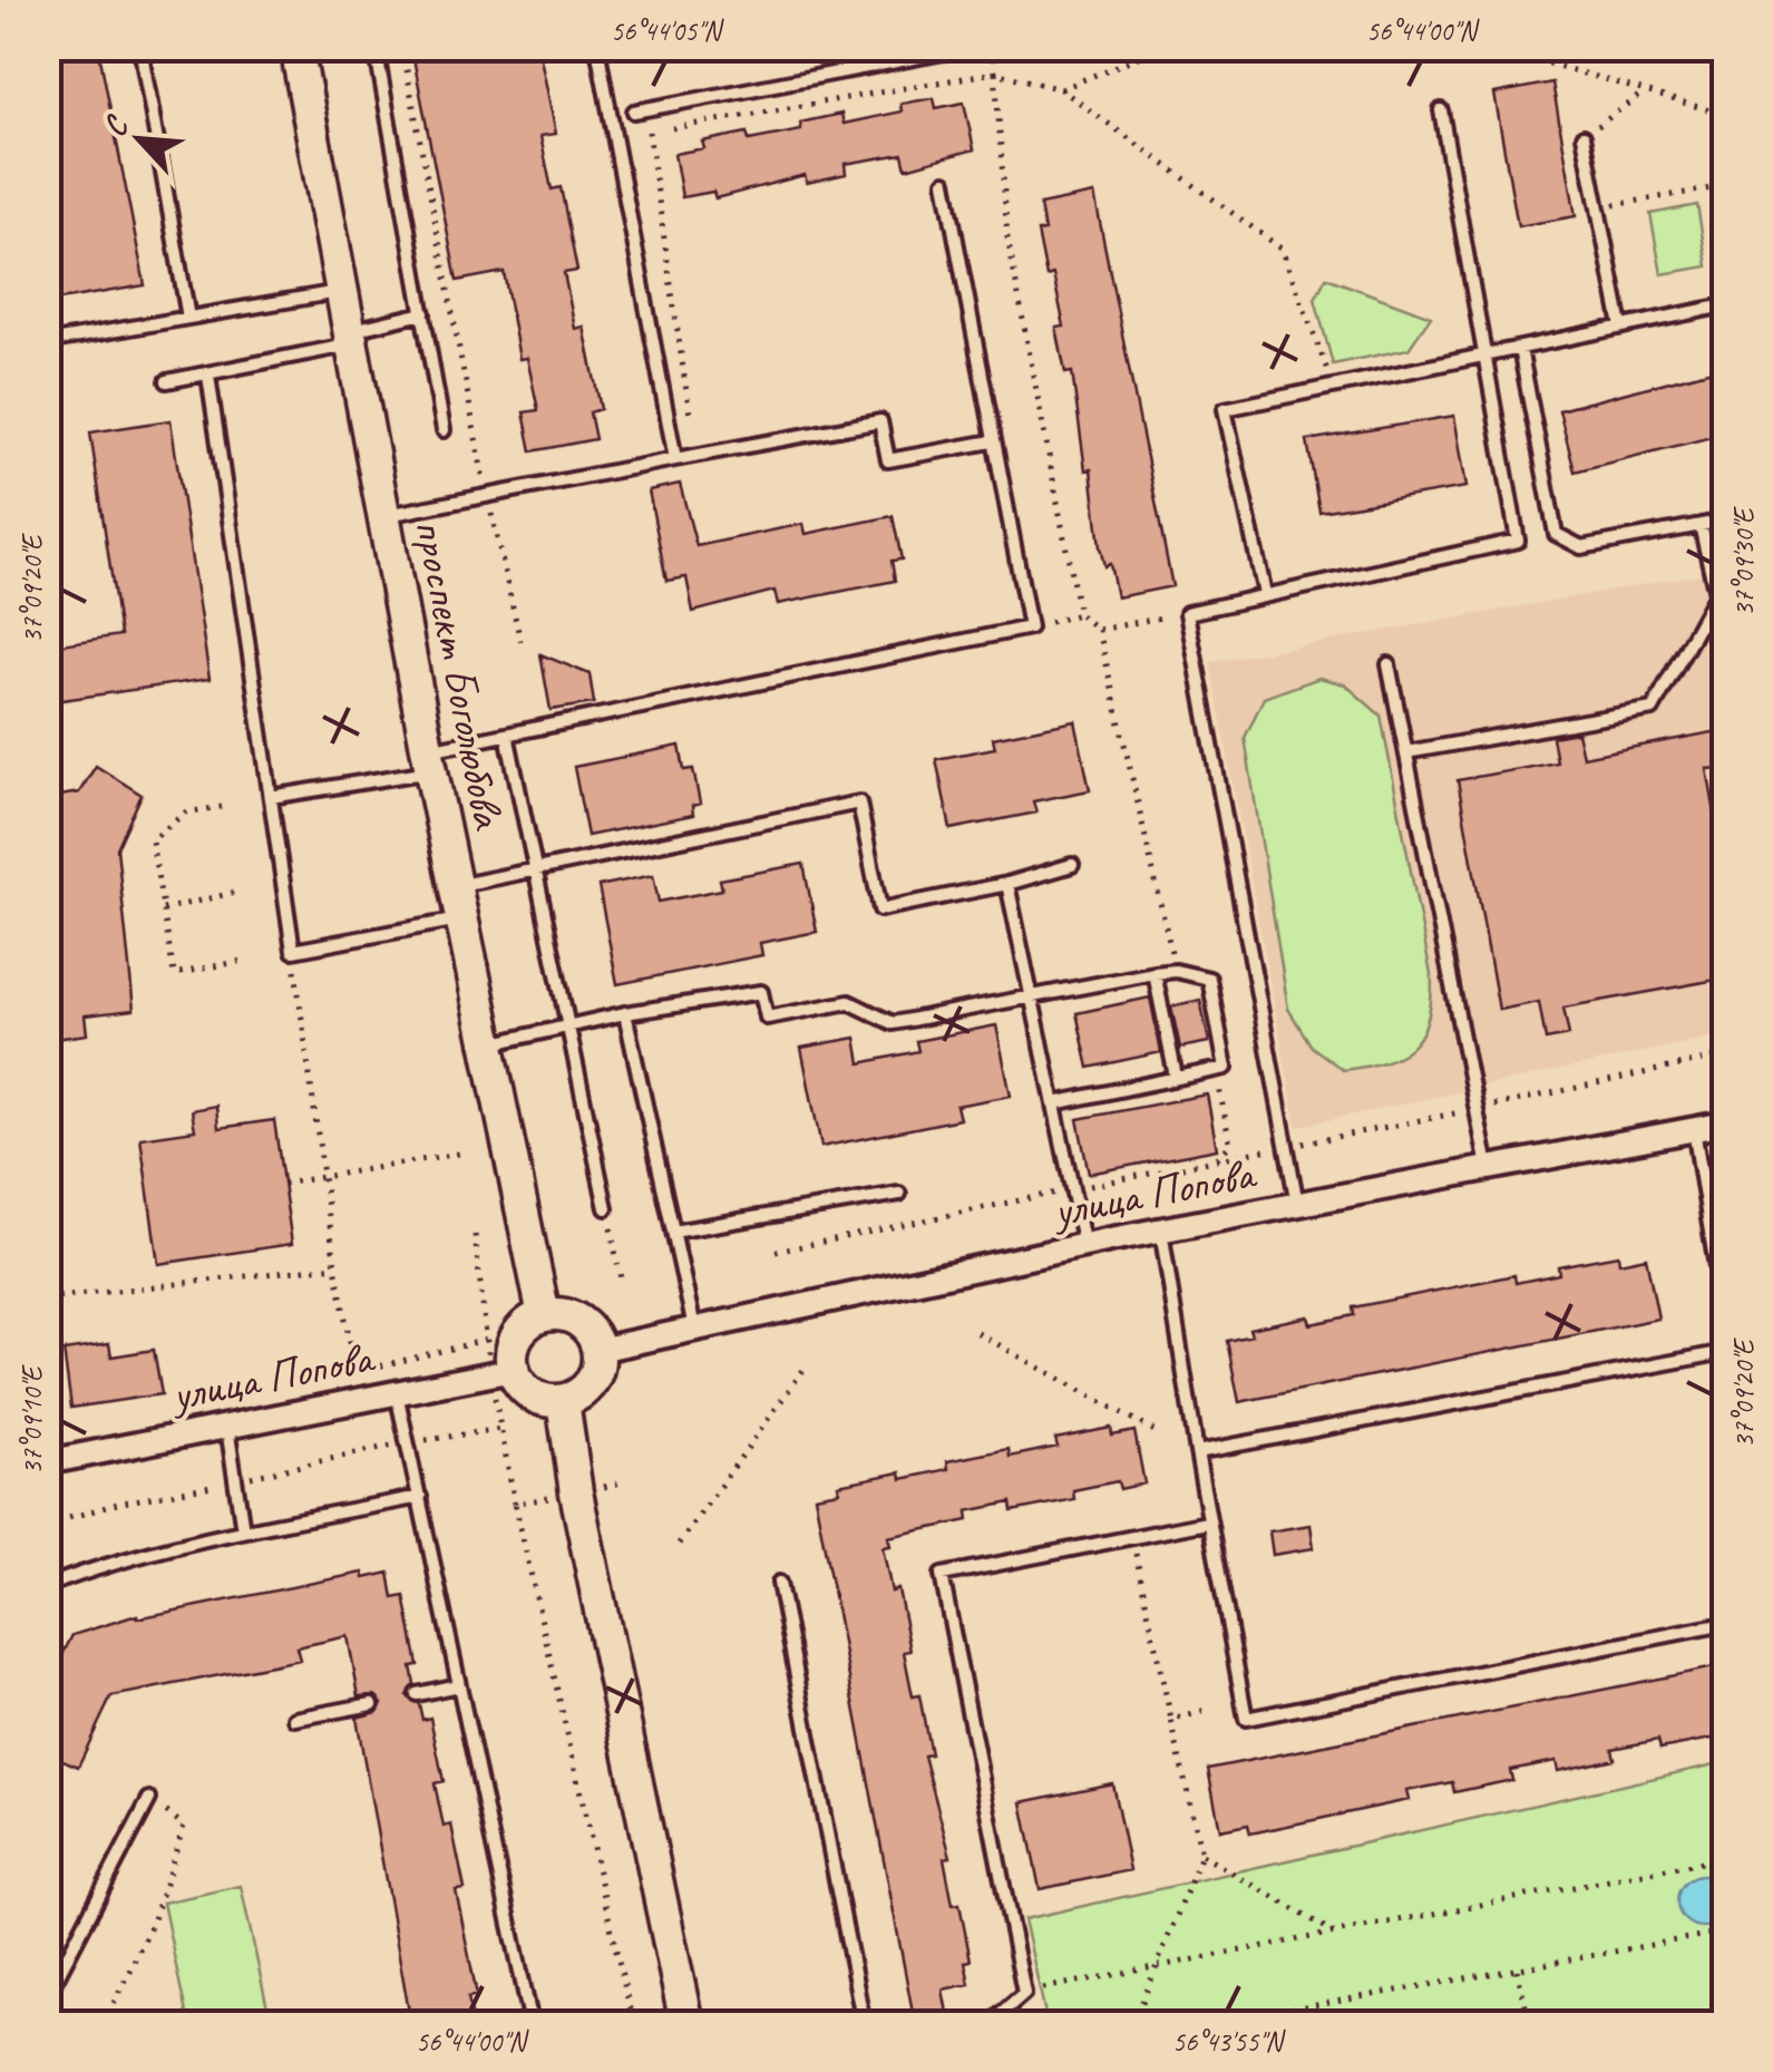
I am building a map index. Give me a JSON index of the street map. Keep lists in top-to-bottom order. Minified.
{"streets":{"main road":["проспект Боголюбова"],"street":["улица Попова"]},"crossings":[["проспект Боголюбова","улица Попова"]],"north":"top left","coordinates":["56°44'05\"N","56°44'00\"N","37°09'30\"E","37°09'20\"E","37°09'10\"E","56°43'55\"N"]}
